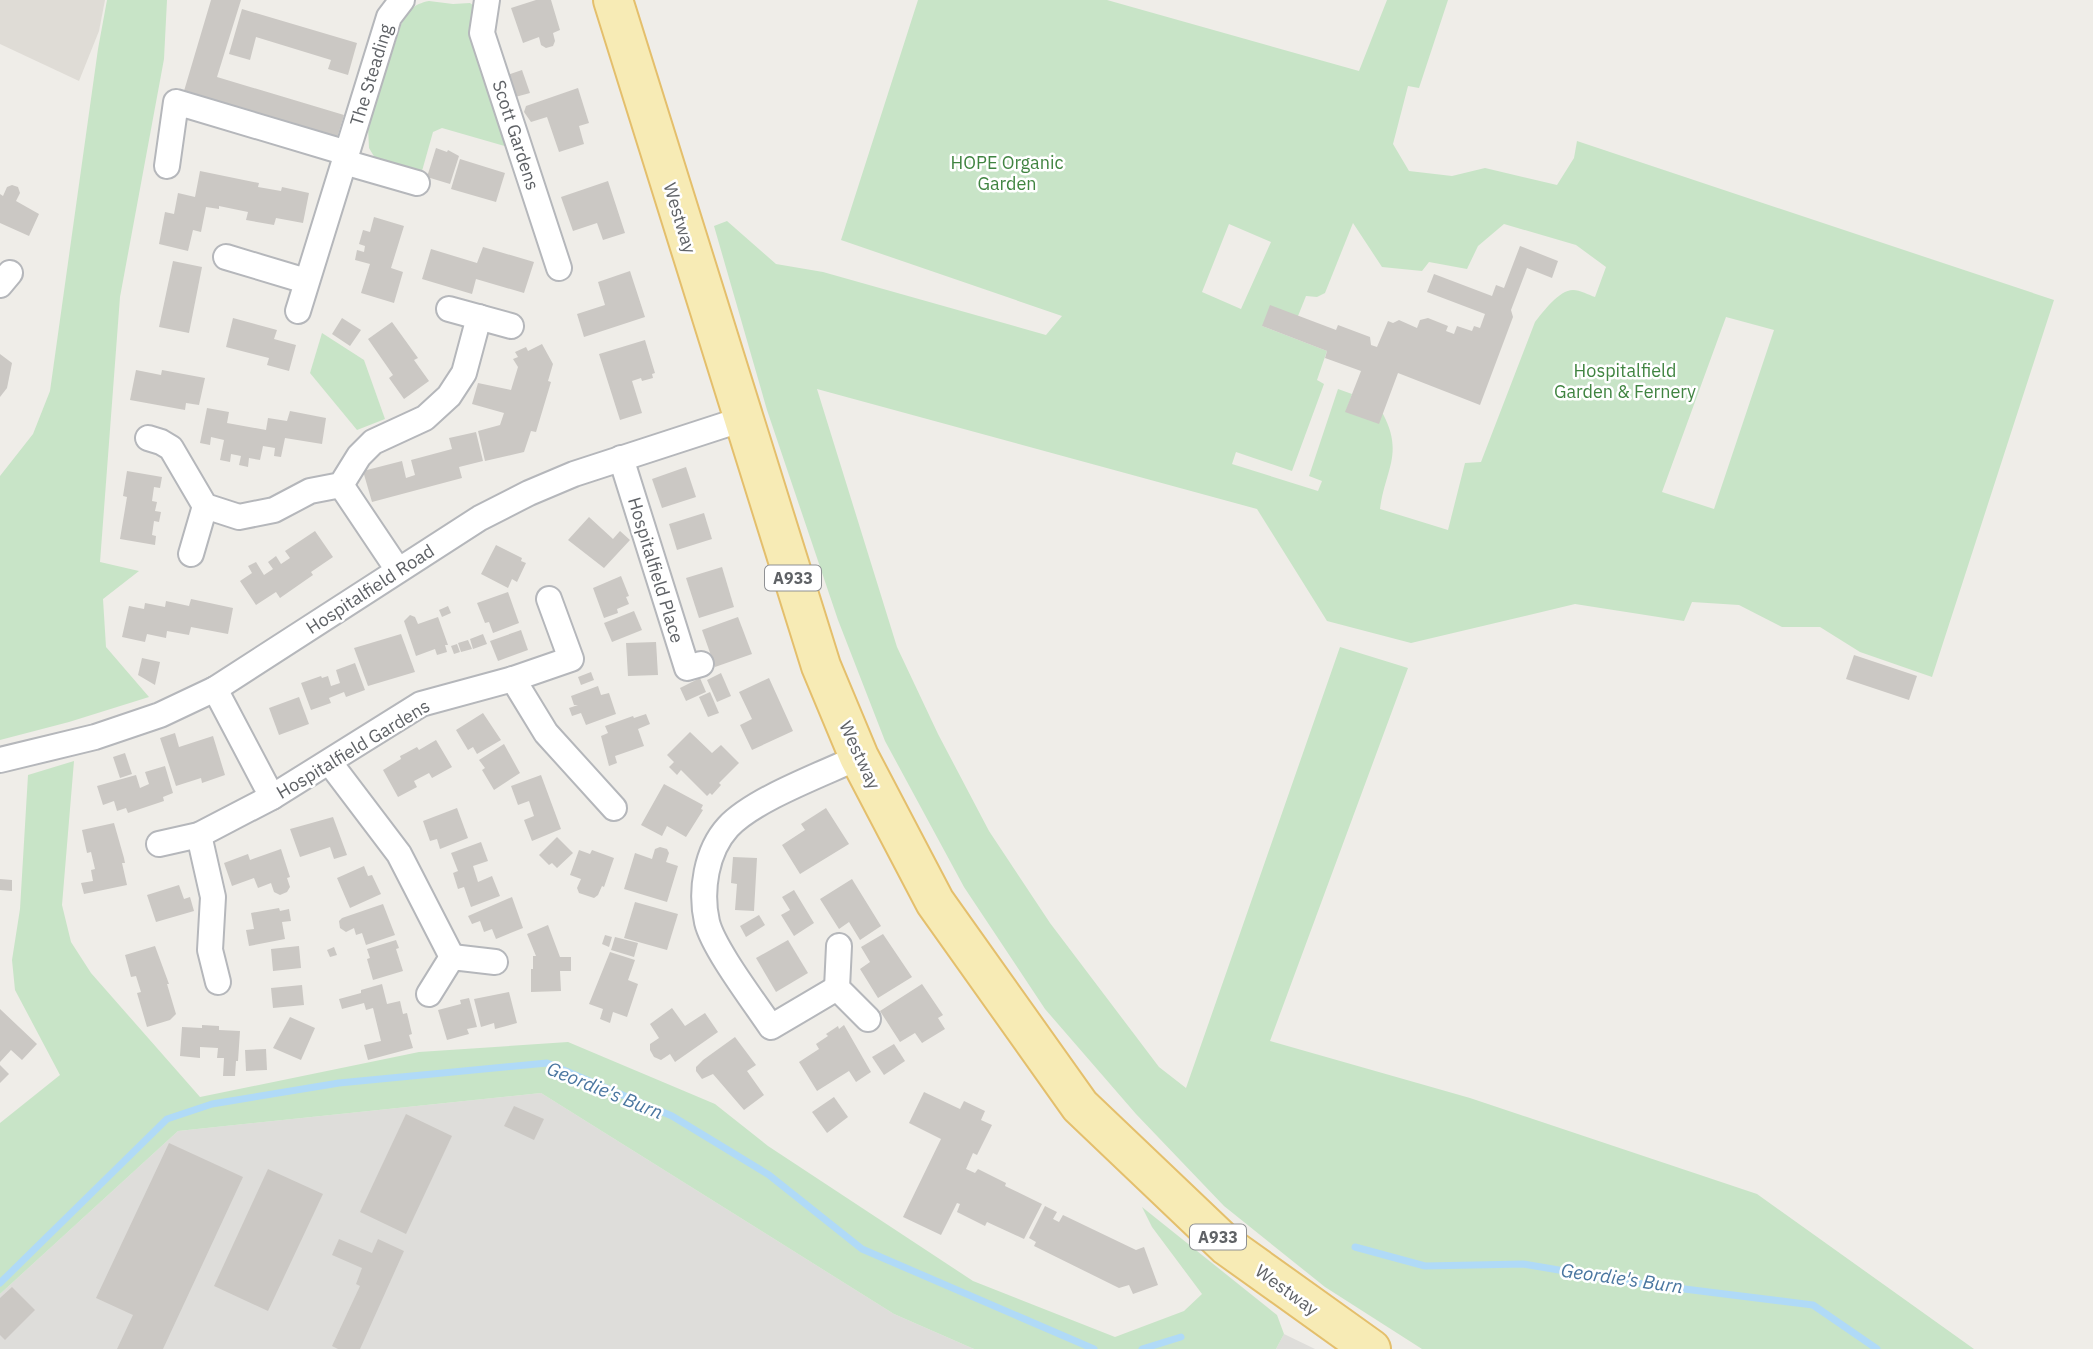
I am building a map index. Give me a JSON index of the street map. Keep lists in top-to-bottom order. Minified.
{"streets":{"main road":["Westway","A933"],"street":["The Steading","Scott Gardens","Hospitalfield Place","Hospitalfield Road","Hospitalfield Gardens"]},"crossings":[["Westway","Hospitalfield Road"],["Hospitalfield Place","Hospitalfield Road"]],"water":["Geordie's Burn"],"parks":["HOPE Organic Garden","Hospitalfield Garden & Fernery"]}
